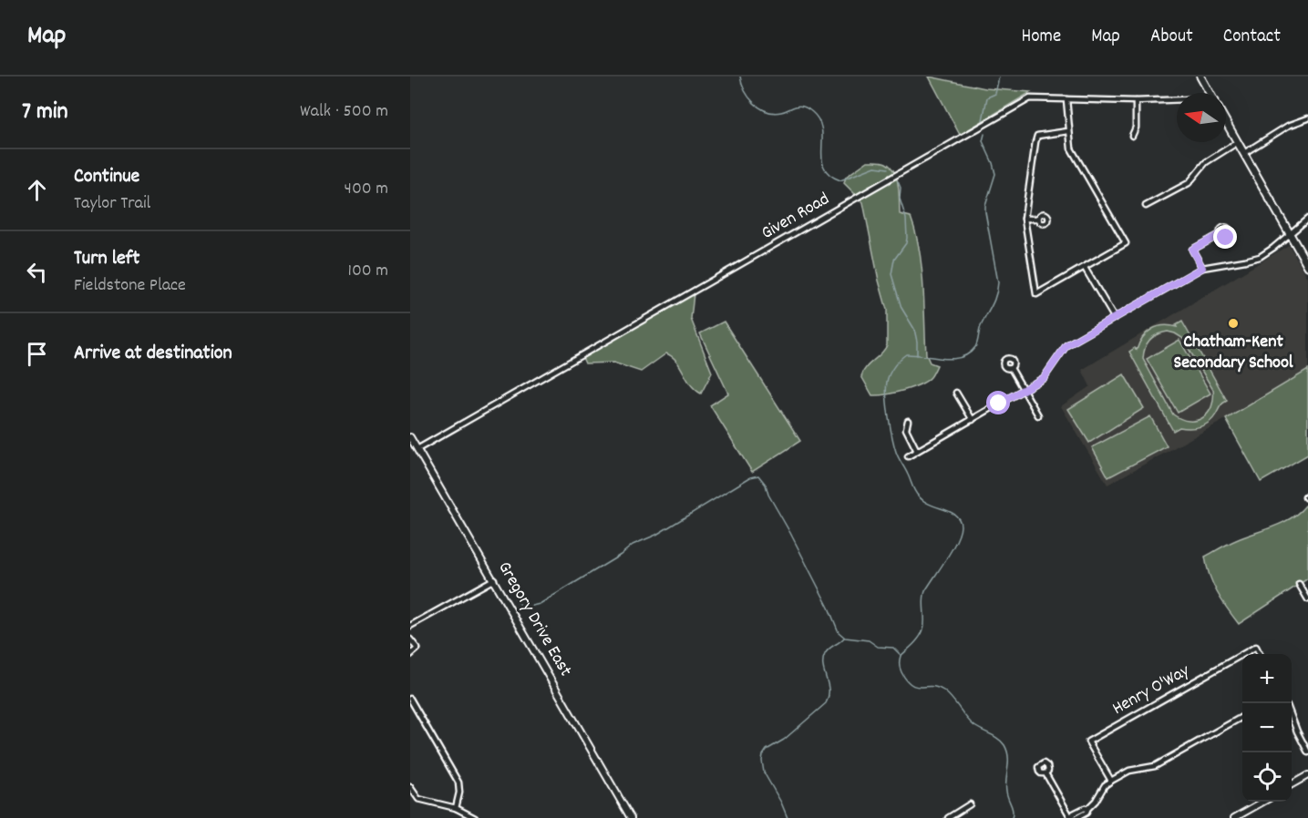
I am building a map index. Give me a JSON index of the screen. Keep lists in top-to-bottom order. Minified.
{"streets":{"street":["Given Road","Gregory Drive East","Henry O'Way"]},"crossings":[["Given Road","Gregory Drive East"]],"places":["Chatham-Kent Secondary School"],"north":"left","page":{"header":"Map","nav":["Home","Map","About","Contact"],"heading":["7 min","Walk · 500 m"],"list":[["Continue","Taylor Trail","400 m"],["Turn left","Fieldstone Place","100 m"],"Arrive at destination"],"map_buttons":["+","−"]}}
